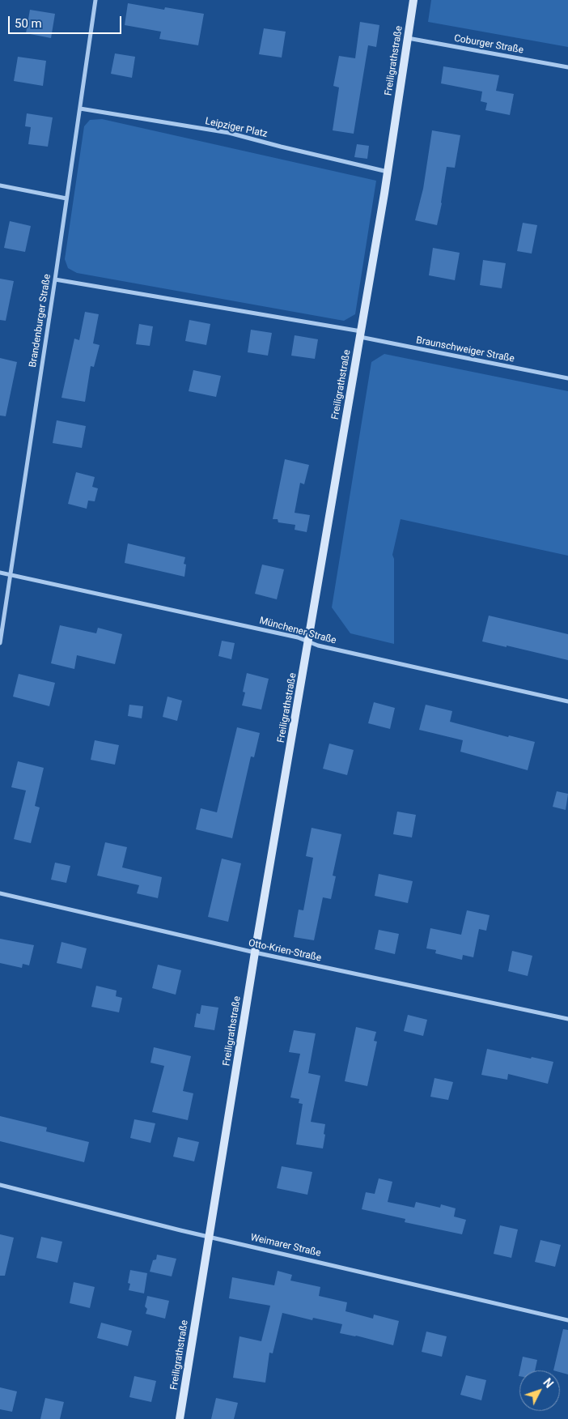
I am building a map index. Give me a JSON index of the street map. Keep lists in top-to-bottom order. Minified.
{"streets":{"street":["Coburger Straße","Freiligrathstraße","Leipziger Platz","Brandenburger Straße","Braunschweiger Straße","Münchener Straße","Otto-Krien-Straße","Weimarer Straße"]},"crossings":[["Coburger Straße","Freiligrathstraße"],["Freiligrathstraße","Leipziger Platz"],["Freiligrathstraße","Braunschweiger Straße"],["Freiligrathstraße","Münchener Straße"],["Freiligrathstraße","Otto-Krien-Straße"],["Freiligrathstraße","Weimarer Straße"],["Leipziger Platz","Brandenburger Straße"],["Brandenburger Straße","Münchener Straße"]],"scale_bar":"50 m","north":"top right"}
